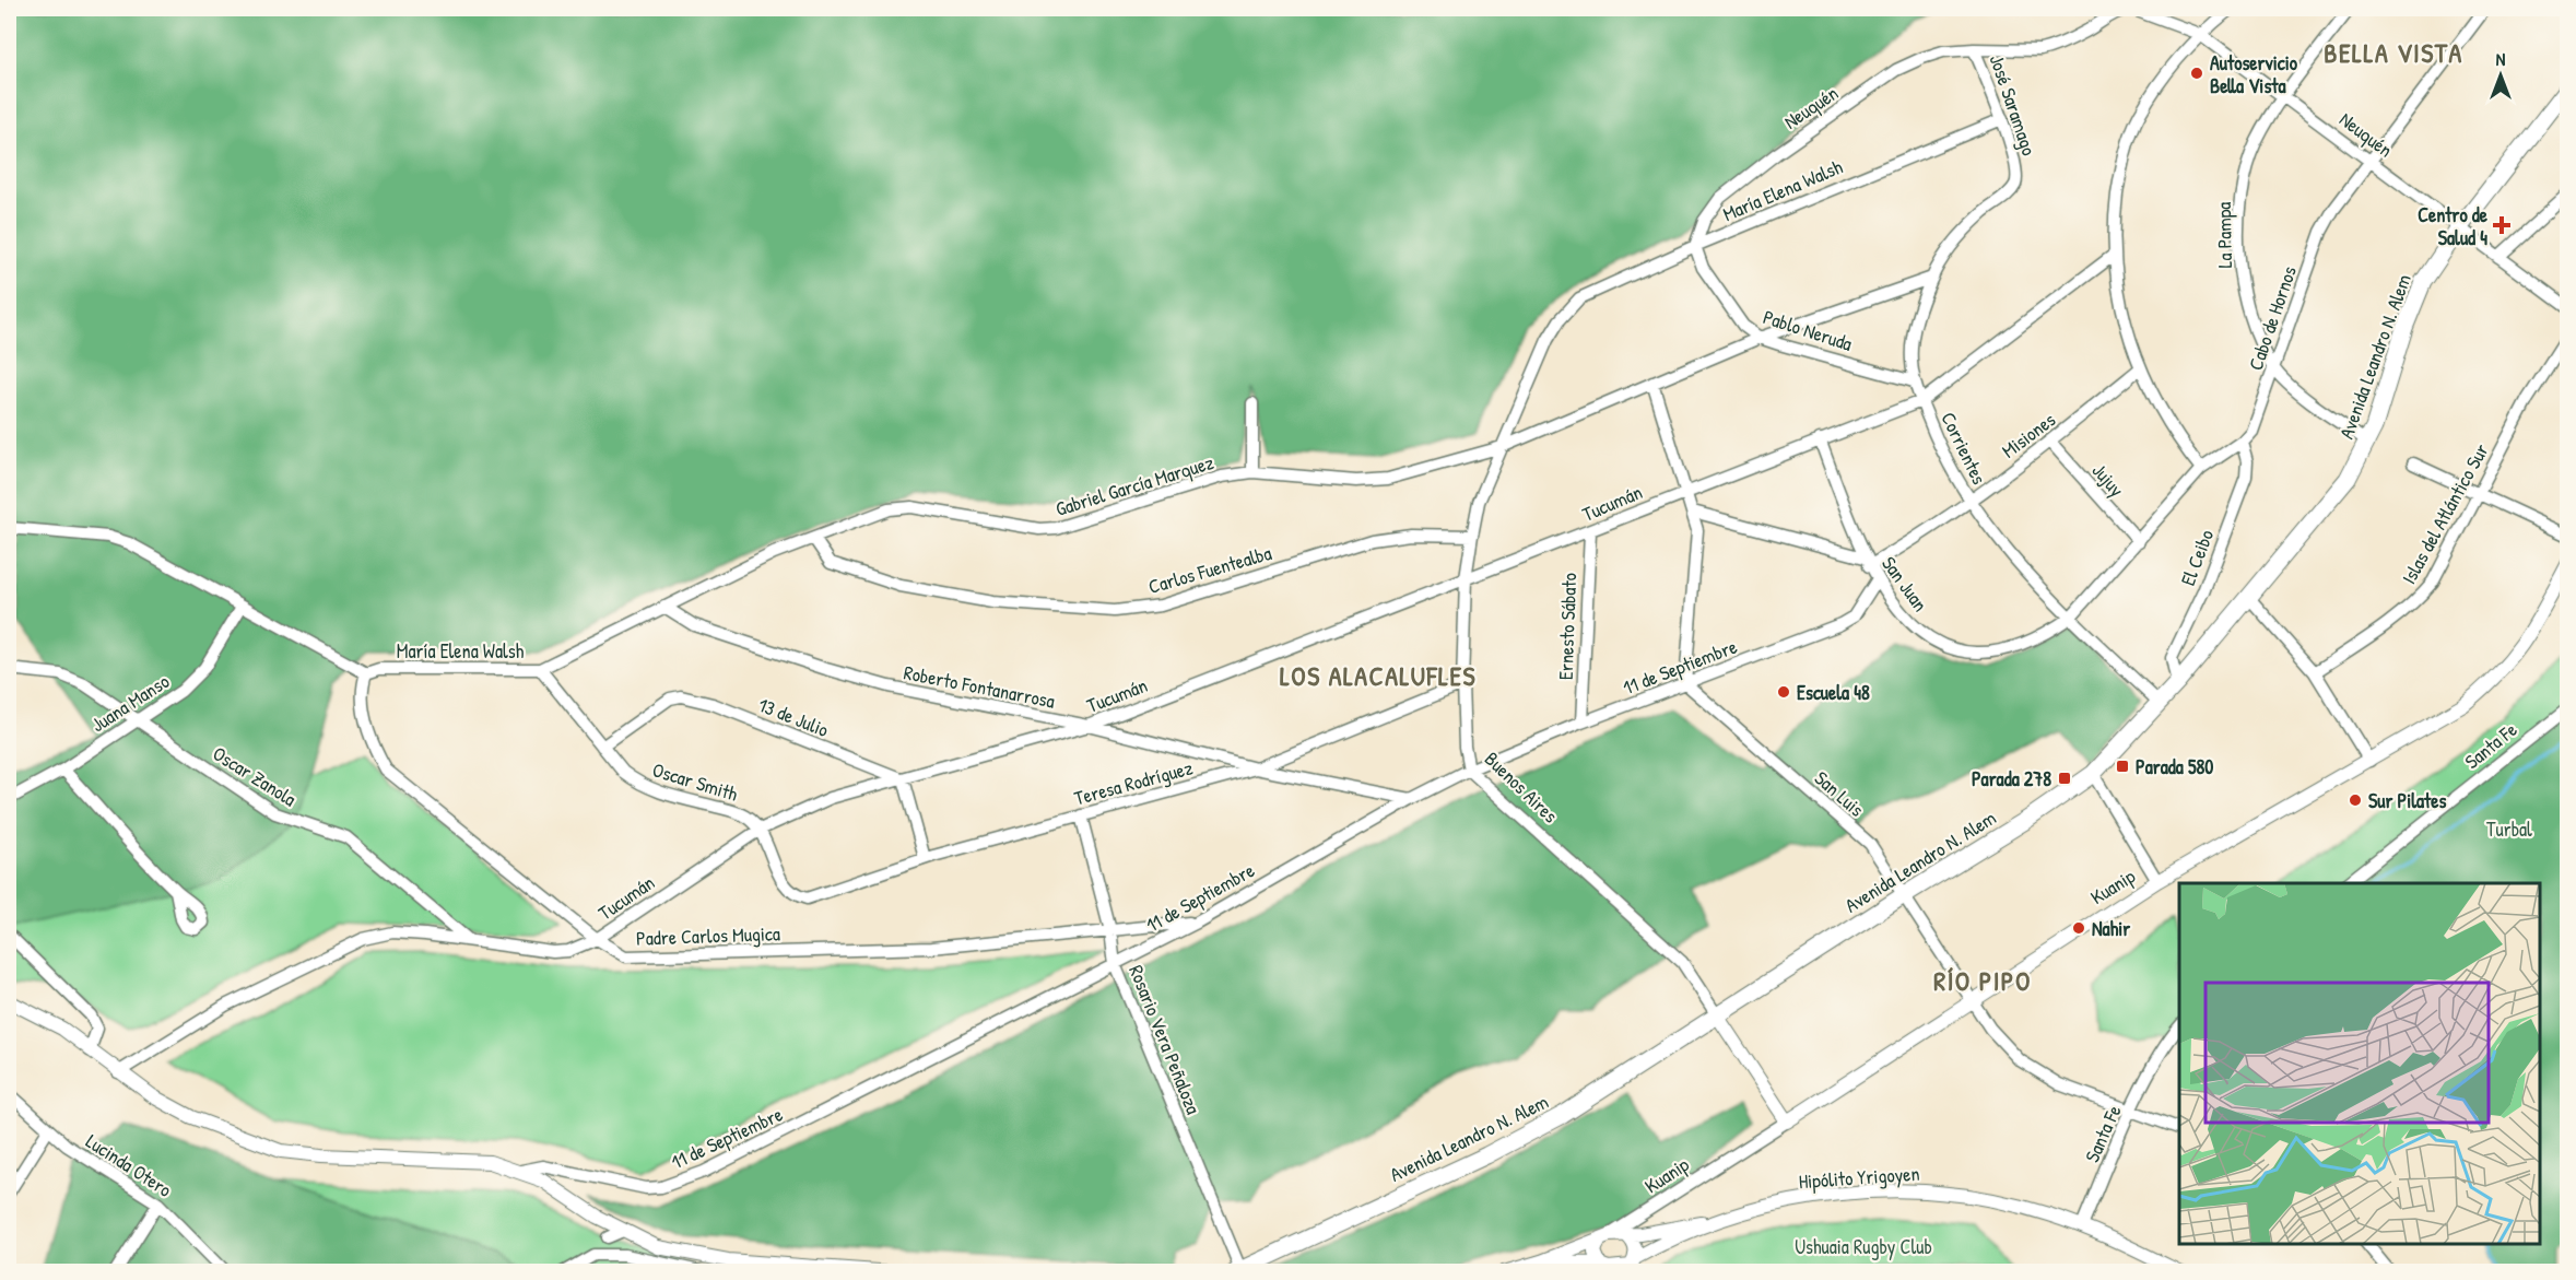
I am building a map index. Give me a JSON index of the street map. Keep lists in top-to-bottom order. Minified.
{"streets":{"highway":["Avenida Leandro N. Alem"],"main road":["Buenos Aires","Kuanip","Hipólito Yrigoyen"],"street":["José Saramago","Neuquén","María Elena Walsh","La Pampa","Cabo de Hornos","Pablo Neruda","Misiones","Corrientes","Jujuy","Gabriel García Marquez","Tucumán","Islas del Atlántico Sur","El Ceibo","Carlos Fuentealba","San Juan","Ernesto Sábato","11 de Septiembre","Roberto Fontanarrosa","Juana Manso","13 de Julio","Santa Fe","Oscar Zanola","Oscar Smith","Teresa Rodríguez","San Luis","Padre Carlos Mugica","Rosario Vera Peñaloza","Lucinda Otero"]},"crossings":[["José Saramago","Neuquén"],["José Saramago","María Elena Walsh"],["José Saramago","Corrientes"],["Neuquén","María Elena Walsh"],["Neuquén","La Pampa"],["Neuquén","Cabo de Hornos"],["Neuquén","Pablo Neruda"],["Neuquén","Avenida Leandro N. Alem"],["María Elena Walsh","Pablo Neruda"],["María Elena Walsh","Gabriel García Marquez"],["María Elena Walsh","Carlos Fuentealba"],["María Elena Walsh","Roberto Fontanarrosa"],["María Elena Walsh","Oscar Smith"],["María Elena Walsh","Buenos Aires"],["María Elena Walsh","Padre Carlos Mugica"],["La Pampa","Cabo de Hornos"],["La Pampa","Avenida Leandro N. Alem"],["Cabo de Hornos","Corrientes"],["Cabo de Hornos","Jujuy"],["Cabo de Hornos","El Ceibo"],["Cabo de Hornos","San Juan"],["Pablo Neruda","Corrientes"],["Pablo Neruda","Gabriel García Marquez"],["Avenida Leandro N. Alem","Corrientes"],["Avenida Leandro N. Alem","El Ceibo"],["Avenida Leandro N. Alem","Buenos Aires"],["Avenida Leandro N. Alem","San Luis"],["Avenida Leandro N. Alem","Rosario Vera Peñaloza"],["Misiones","Corrientes"],["Misiones","Jujuy"],["Misiones","San Juan"],["Corrientes","Gabriel García Marquez"],["Corrientes","Tucumán"],["Corrientes","San Juan"],["Gabriel García Marquez","Buenos Aires"],["Tucumán","San Juan"],["Tucumán","Ernesto Sábato"],["Tucumán","Roberto Fontanarrosa"],["Tucumán","13 de Julio"],["Tucumán","Oscar Zanola"],["Tucumán","Oscar Smith"],["Tucumán","Teresa Rodríguez"],["Tucumán","Buenos Aires"],["Tucumán","Padre Carlos Mugica"],["Carlos Fuentealba","Buenos Aires"],["San Juan","11 de Septiembre"],["Ernesto Sábato","11 de Septiembre"],["11 de Septiembre","Roberto Fontanarrosa"],["11 de Septiembre","Buenos Aires"],["11 de Septiembre","San Luis"],["11 de Septiembre","Padre Carlos Mugica"],["11 de Septiembre","Rosario Vera Peñaloza"],["Roberto Fontanarrosa","Teresa Rodríguez"],["Juana Manso","Oscar Zanola"],["13 de Julio","Oscar Smith"],["Santa Fe","San Luis"],["Santa Fe","Hipólito Yrigoyen"],["Oscar Smith","Teresa Rodríguez"],["Teresa Rodríguez","Buenos Aires"],["Teresa Rodríguez","Rosario Vera Peñaloza"],["Buenos Aires","Kuanip"],["San Luis","Kuanip"],["Kuanip","Hipólito Yrigoyen"],["Padre Carlos Mugica","Rosario Vera Peñaloza"]],"districts":["BELLA VISTA","LOS ALACALUFLES","RÍO PIPO"],"parks":["Turbal","Ushuaia Rugby Club"],"places":{"other":["Autoservicio Bella Vista","Escuela 48","Sur Pilates","Nahir"],"health":["Centro de Salud 4"],"transit":["Parada 580","Parada 278"]},"north":"top"}
